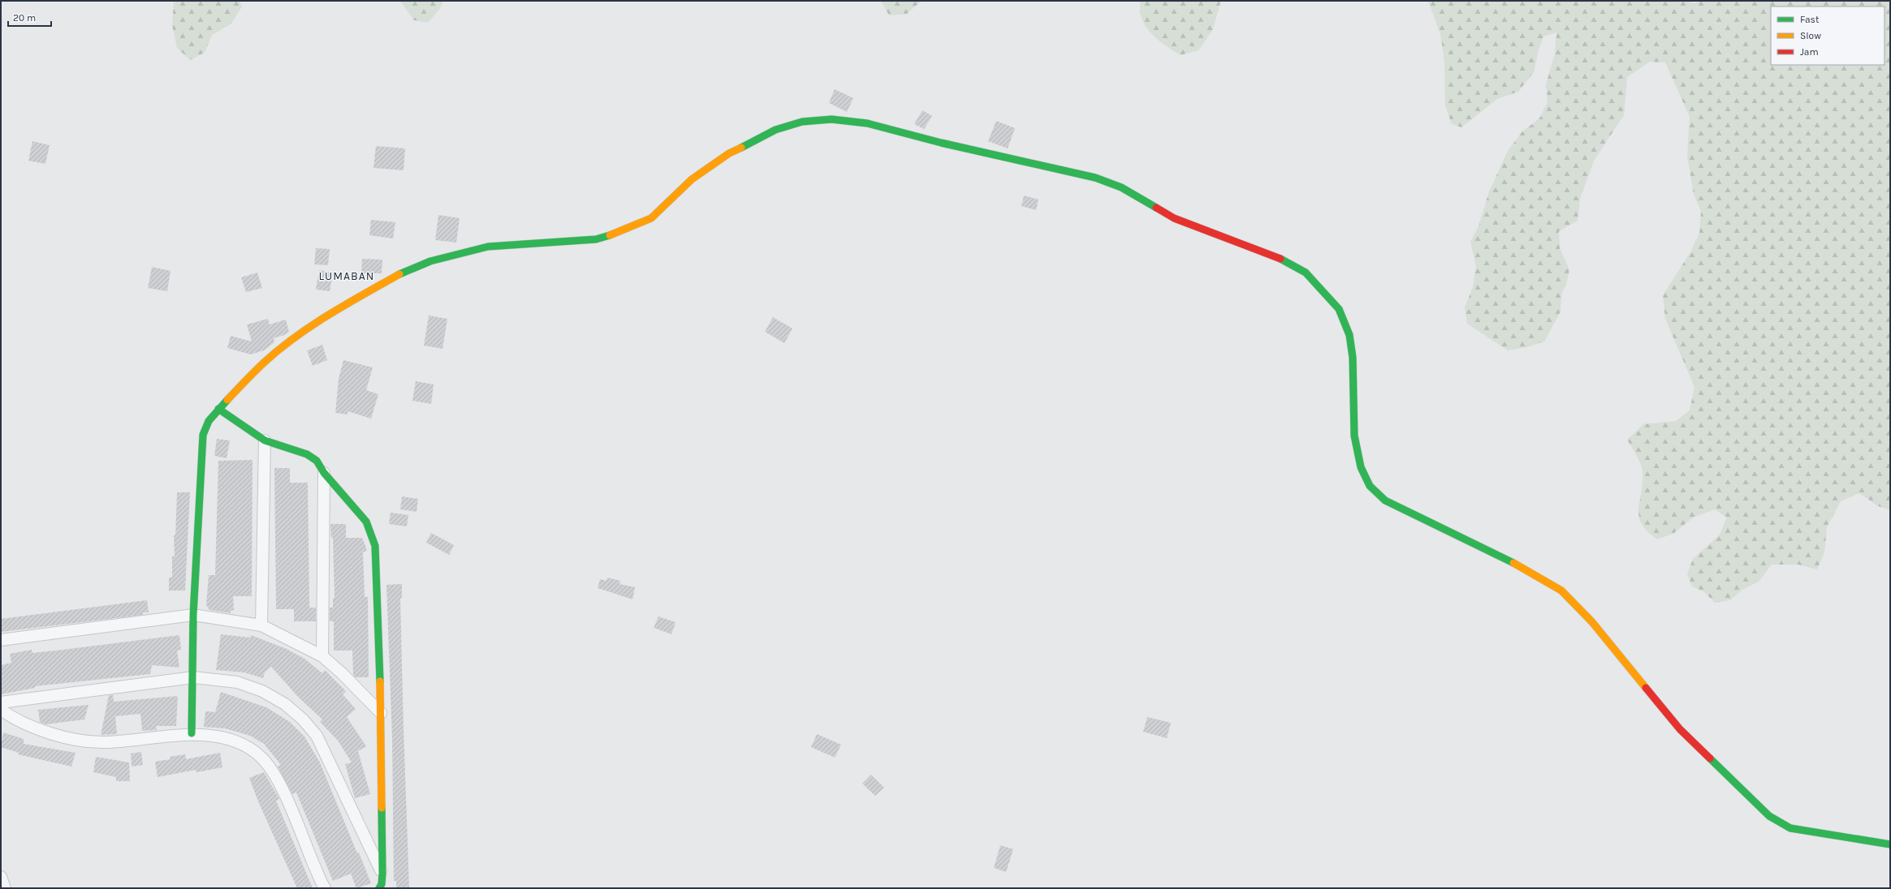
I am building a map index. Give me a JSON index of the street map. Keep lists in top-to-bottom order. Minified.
{"districts":["LUMABAN"],"legend":["Fast","Slow","Jam"],"scale_bar":"20 m"}
